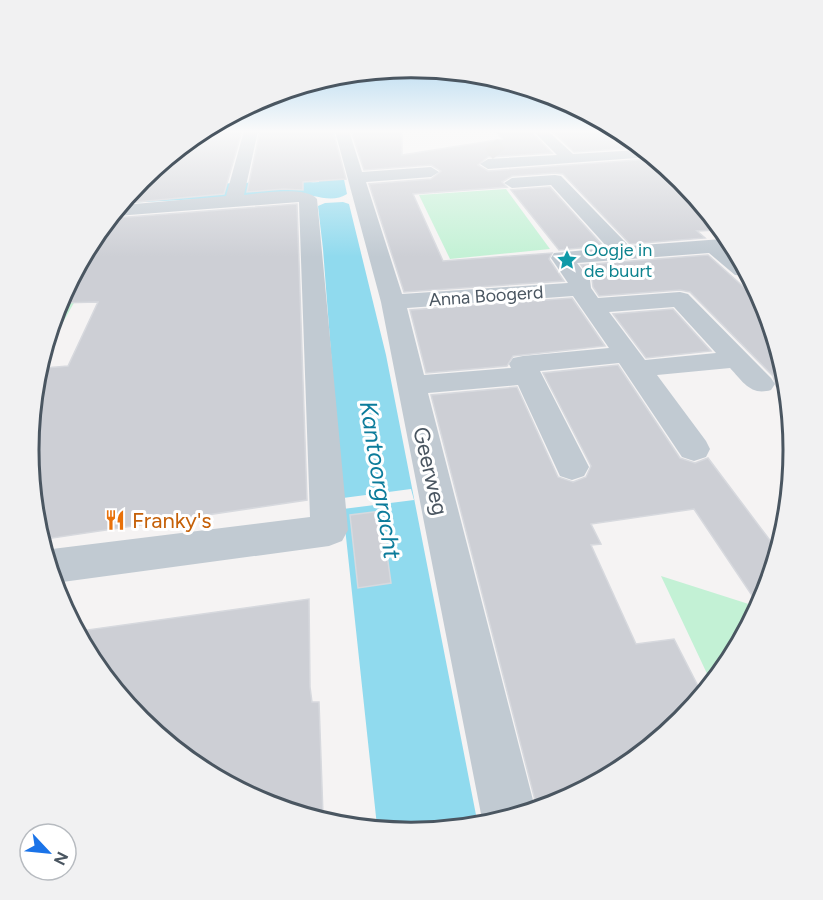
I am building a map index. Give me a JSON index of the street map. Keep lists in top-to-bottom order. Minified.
{"streets":{"street":["Anna Boogerd","Geerweg"]},"crossings":[["Anna Boogerd","Geerweg"]],"water":["Kantoorgracht"],"places":{"place":["Oogje in de buurt"],"restaurant":["Franky's"]},"north":"bottom right"}
